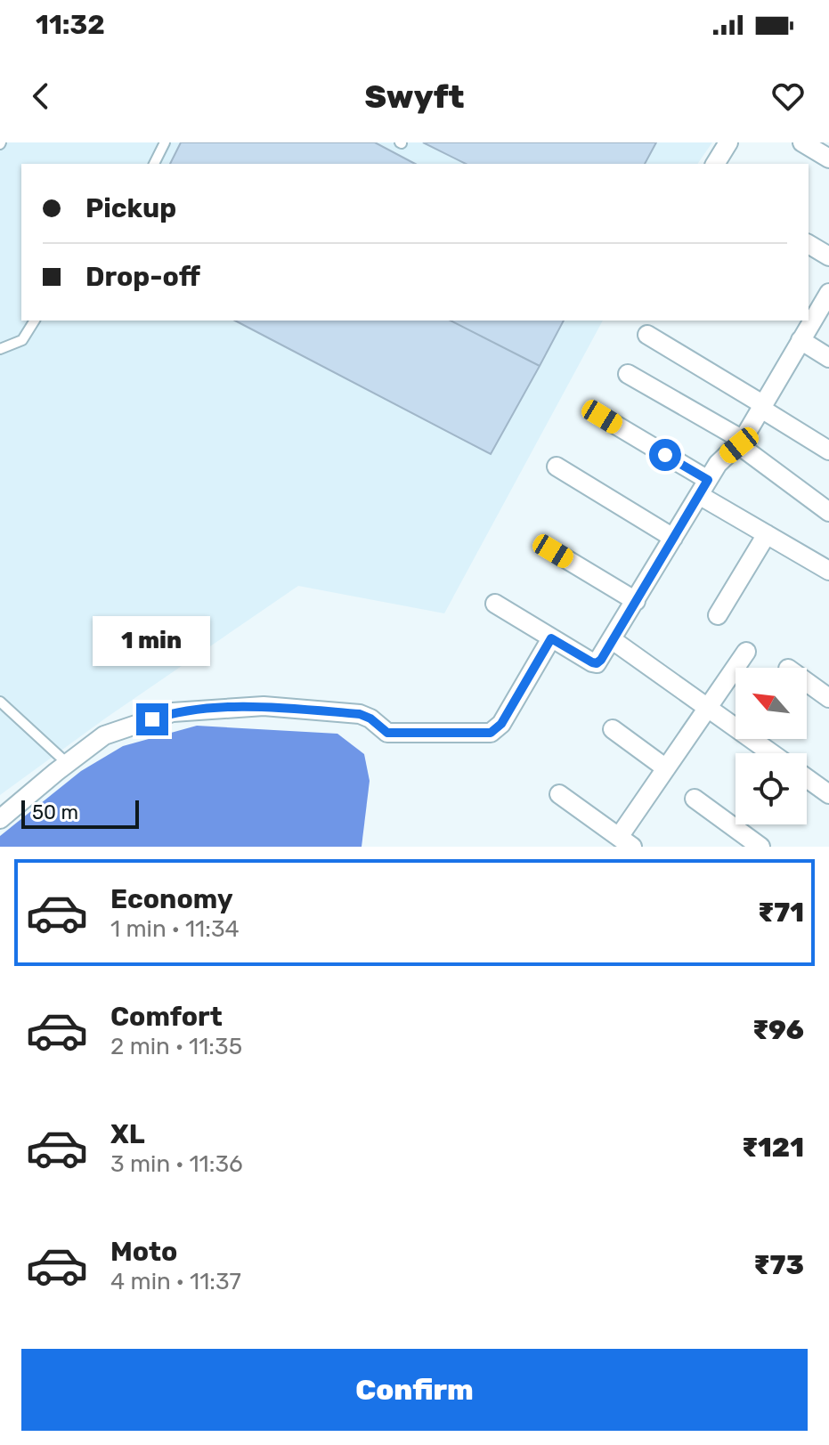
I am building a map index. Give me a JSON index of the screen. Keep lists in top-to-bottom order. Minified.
{"scale_bar":"50 m","north":"top left","page":{"status":"11:32","header":"Swyft","banner":["Pickup","Drop-off"],"bubble":"1 min","scale":"50 m","list":[{"name":"Economy","note":"1 min · 11:34","value":"₹71"},{"name":"Comfort","note":"2 min · 11:35","value":"₹96"},{"name":"XL","note":"3 min · 11:36","value":"₹121"},{"name":"Moto","note":"4 min · 11:37","value":"₹73"}],"buttons":"Confirm"}}
